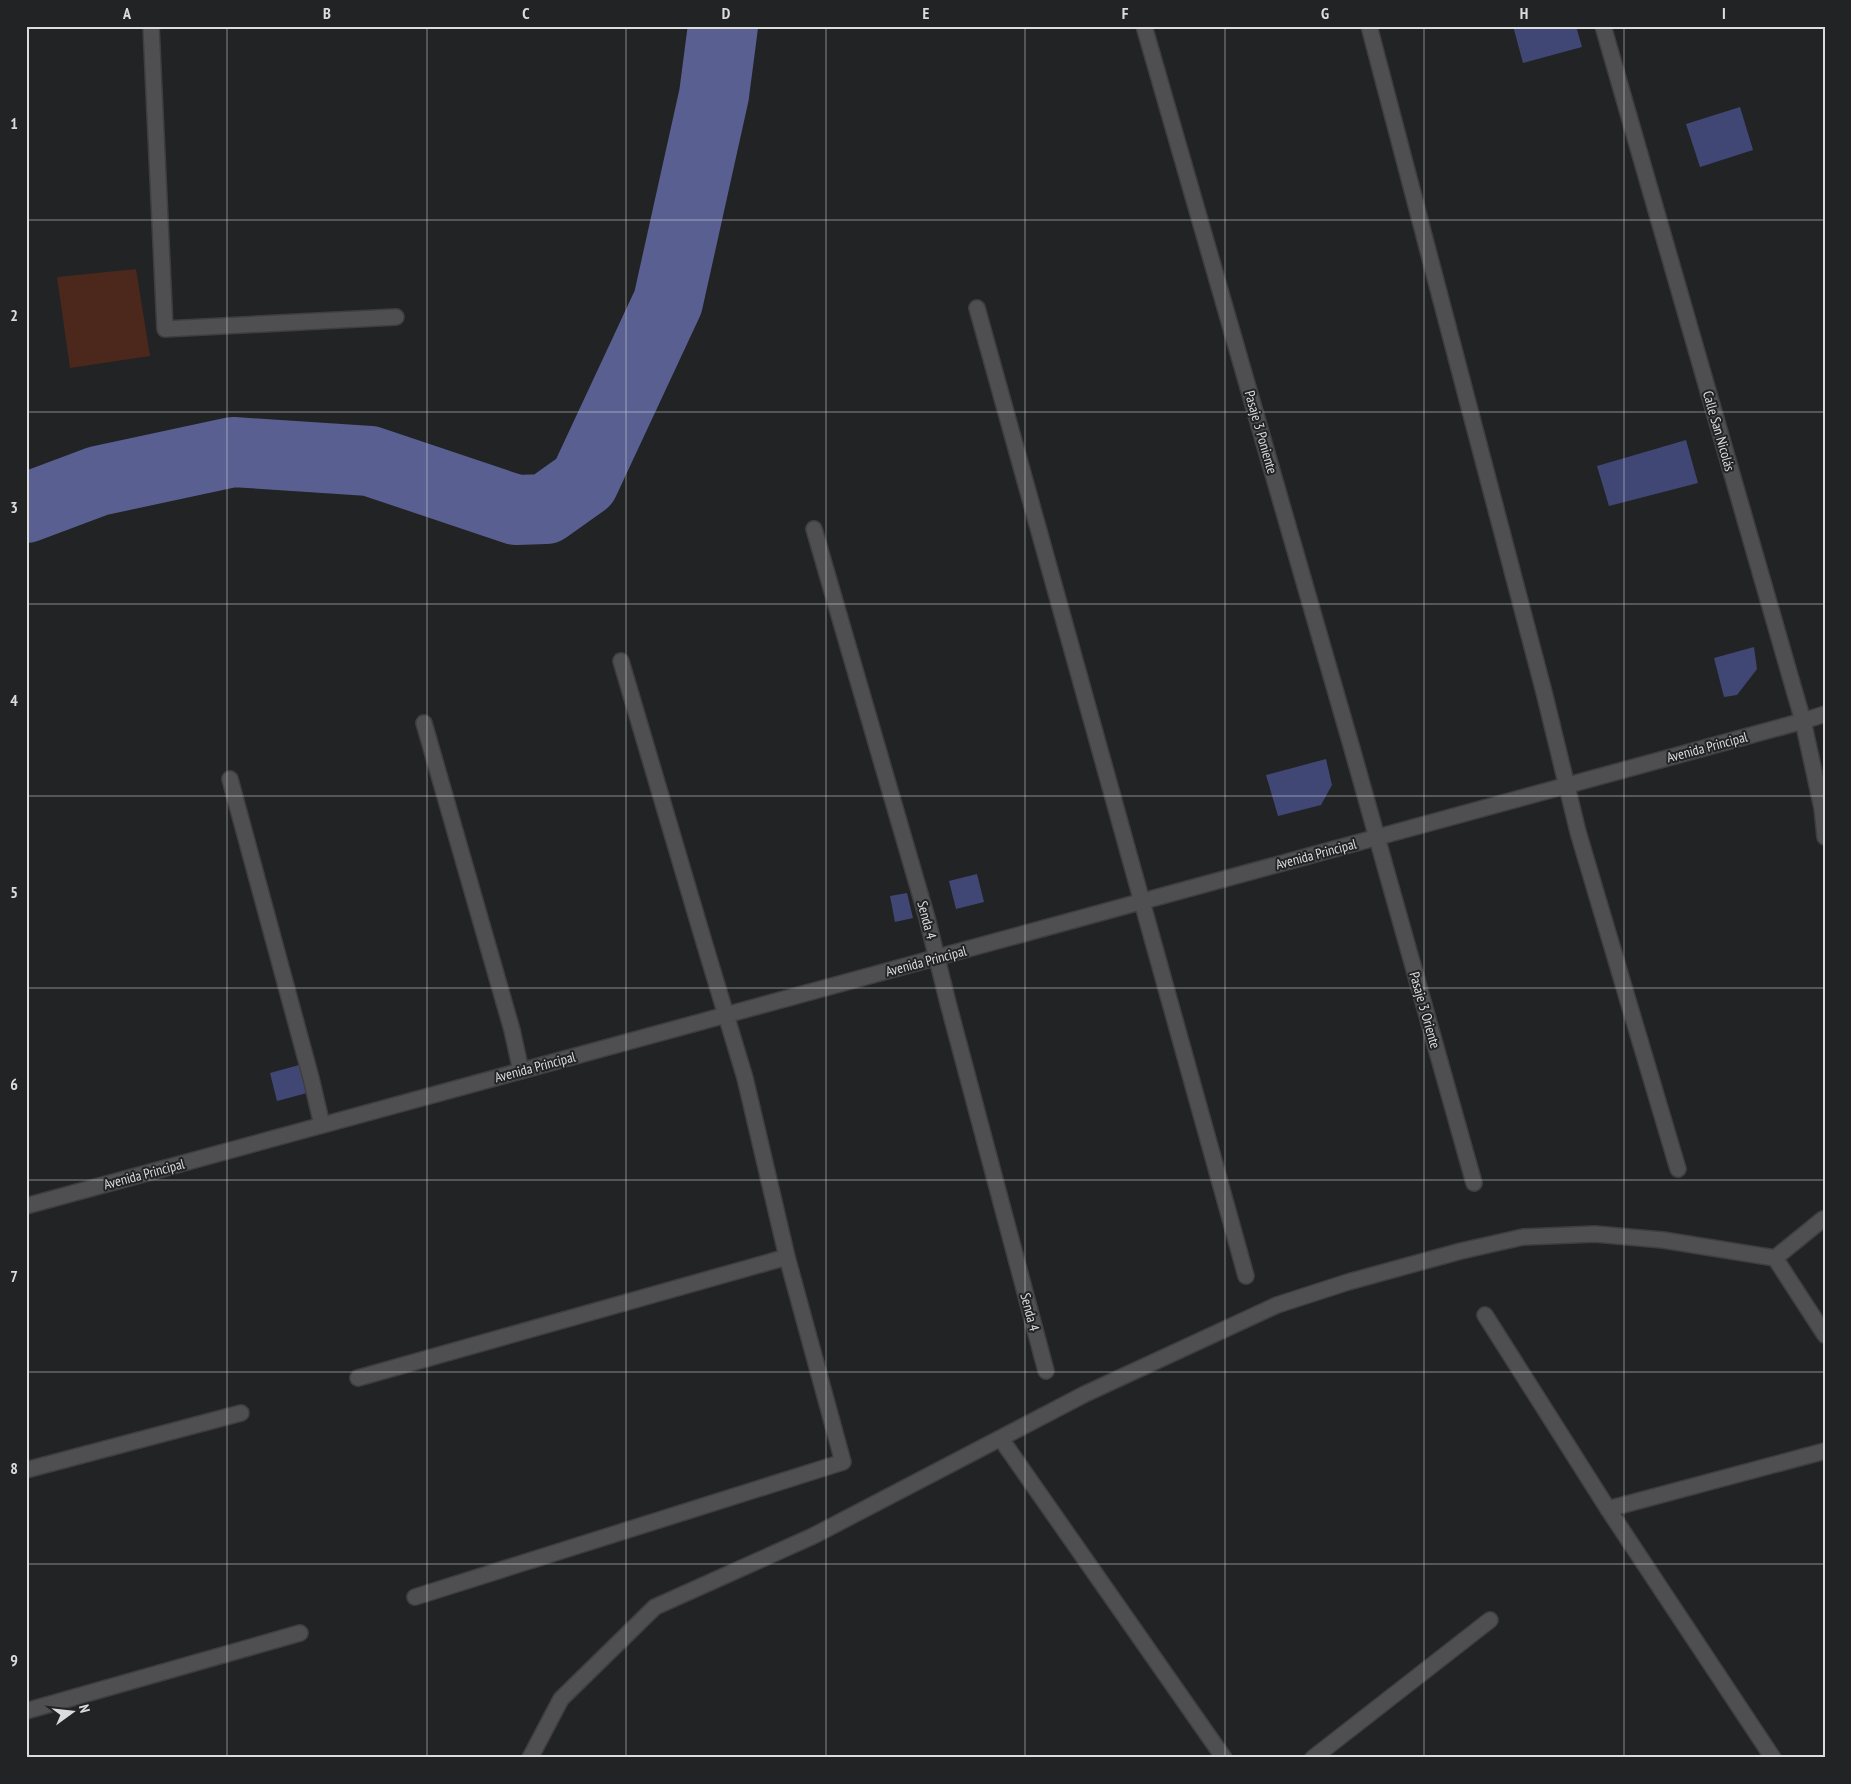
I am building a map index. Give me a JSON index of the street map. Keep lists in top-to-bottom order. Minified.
{"streets":{"street":["Calle San Nicolás","Pasaje 3 Poniente","Avenida Principal","Senda 4","Pasaje 3 Oriente"]},"crossings":[["Calle San Nicolás","Avenida Principal"],["Pasaje 3 Poniente","Avenida Principal"],["Pasaje 3 Poniente","Pasaje 3 Oriente"],["Avenida Principal","Senda 4"],["Avenida Principal","Pasaje 3 Oriente"]],"north":"right","grid":{"columns":["A","B","C","D","E","F","G","H","I"],"rows":["1","2","3","4","5","6","7","8","9"]}}
